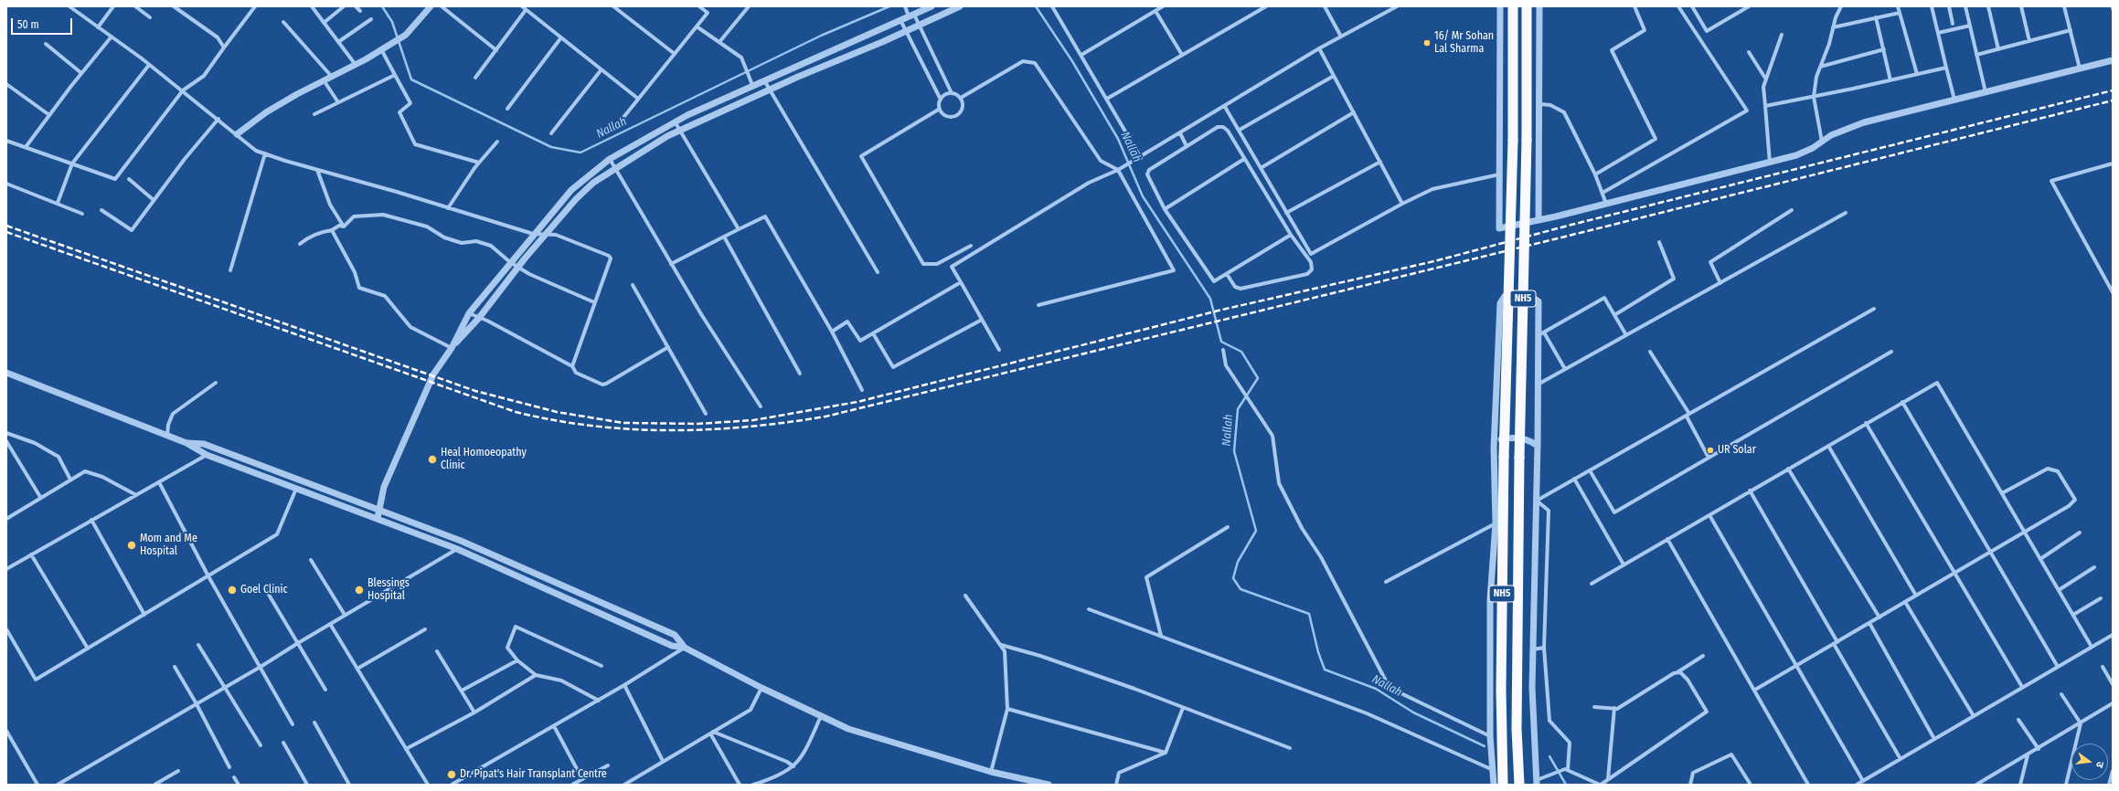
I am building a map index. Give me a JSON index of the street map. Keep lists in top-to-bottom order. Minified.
{"streets":{"highway":["NH5"]},"water":["Nallah"],"places":["16/ Mr Sohan Lal Sharma","UR Solar","Heal Homoeopathy Clinic","Mom and Me Hospital","Goel Clinic","Blessings Hospital","Dr. Pipat's Hair Transplant Centre"],"scale_bar":"50 m","north":"right"}
